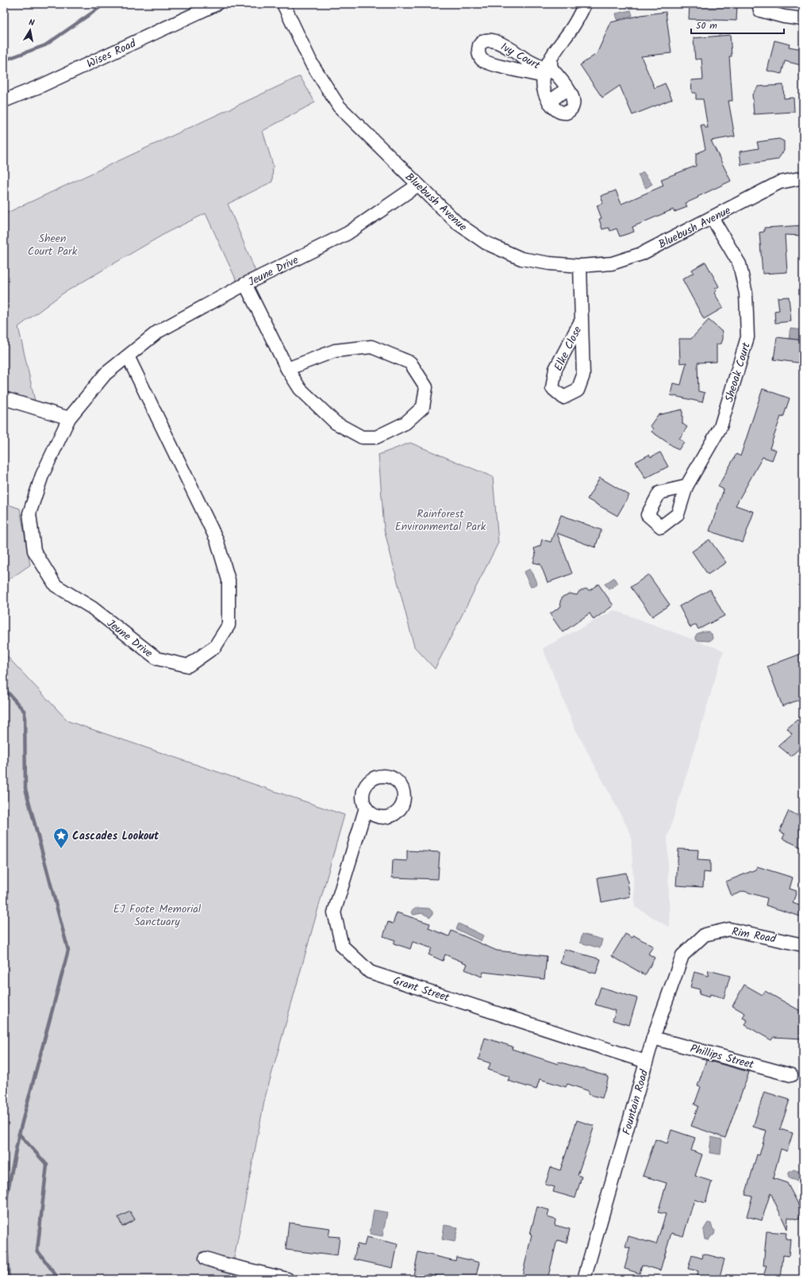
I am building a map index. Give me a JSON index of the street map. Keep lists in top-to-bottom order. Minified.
{"streets":{"street":["Wises Road","Ivy Court","Bluebush Avenue","Jeune Drive","Elke Close","Sheoak Court","Rim Road","Grant Street","Phillips Street","Fountain Road"]},"crossings":[["Bluebush Avenue","Jeune Drive"],["Bluebush Avenue","Elke Close"],["Bluebush Avenue","Sheoak Court"],["Rim Road","Fountain Road"],["Grant Street","Fountain Road"],["Phillips Street","Fountain Road"]],"parks":["Sheen Court Park","Rainforest Environmental Park","EJ Foote Memorial Sanctuary"],"places":{"place":["Cascades Lookout"]},"scale_bar":"50 m","north":"top"}
